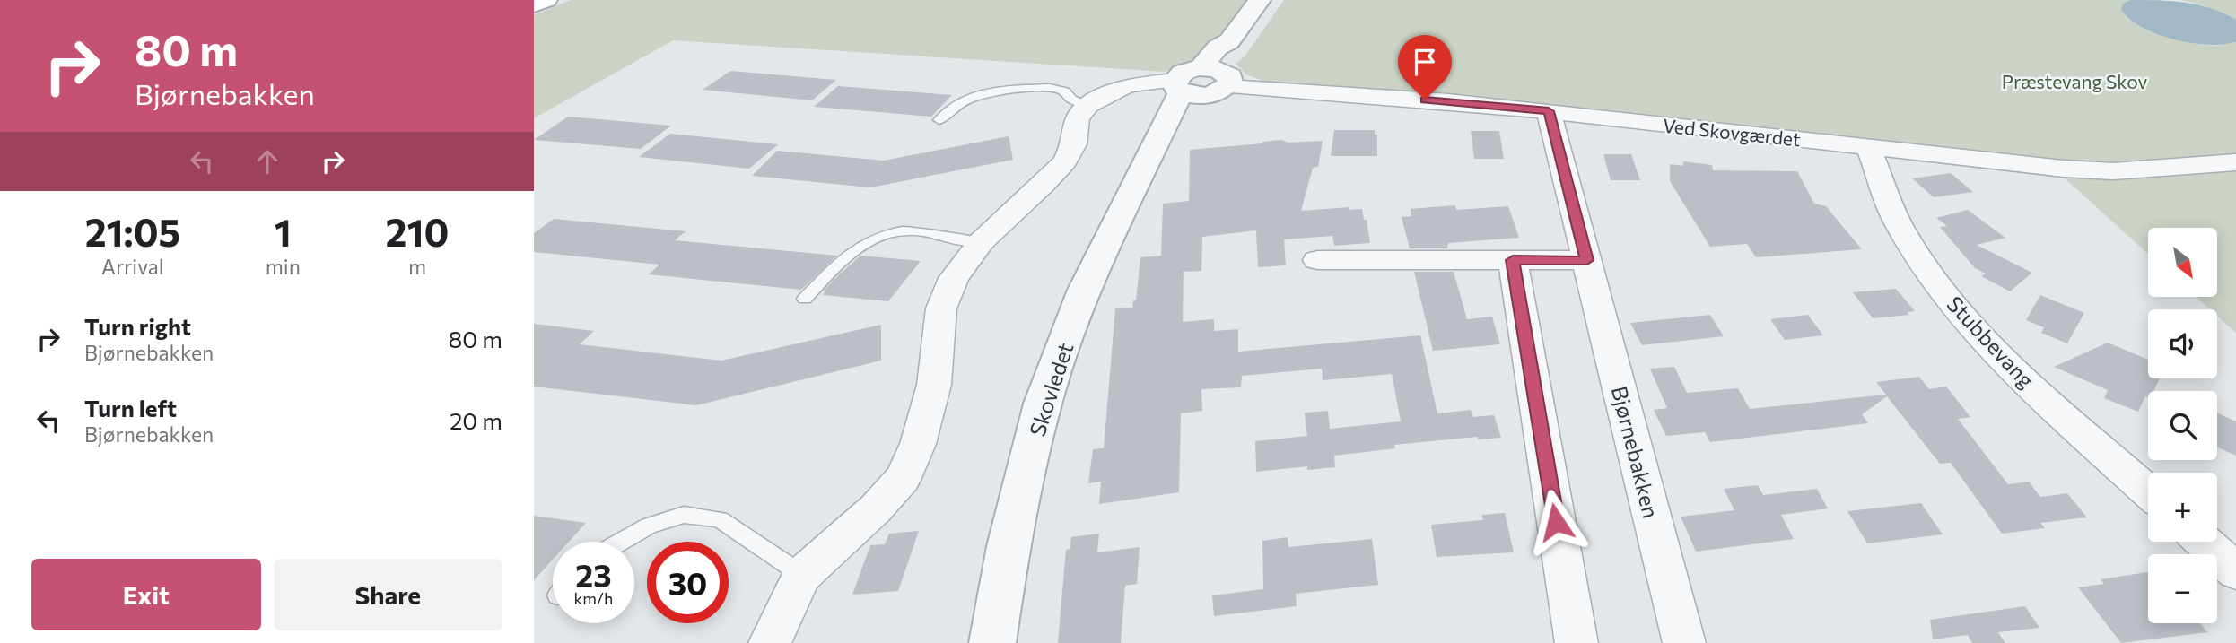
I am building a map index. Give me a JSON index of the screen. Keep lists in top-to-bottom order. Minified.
{"streets":{"street":["Ved Skovgærdet","Stubbevang","Skovledet","Bjørnebakken"]},"crossings":[["Ved Skovgærdet","Stubbevang"],["Ved Skovgærdet","Skovledet"],["Ved Skovgærdet","Bjørnebakken"]],"parks":["Præstevang Skov"],"north":"bottom right","page":{"turn":["80 m","Bjørnebakken"],"eta":["21:05","Arrival","1","min","210","m"],"map_buttons":["+","−"],"list":[{"name":"Turn right","note":"Bjørnebakken","value":"80 m"},{"name":"Turn left","note":"Bjørnebakken","value":"20 m"}],"speed":"23 km/h","limit":"30","buttons":["Exit","Share"]}}
